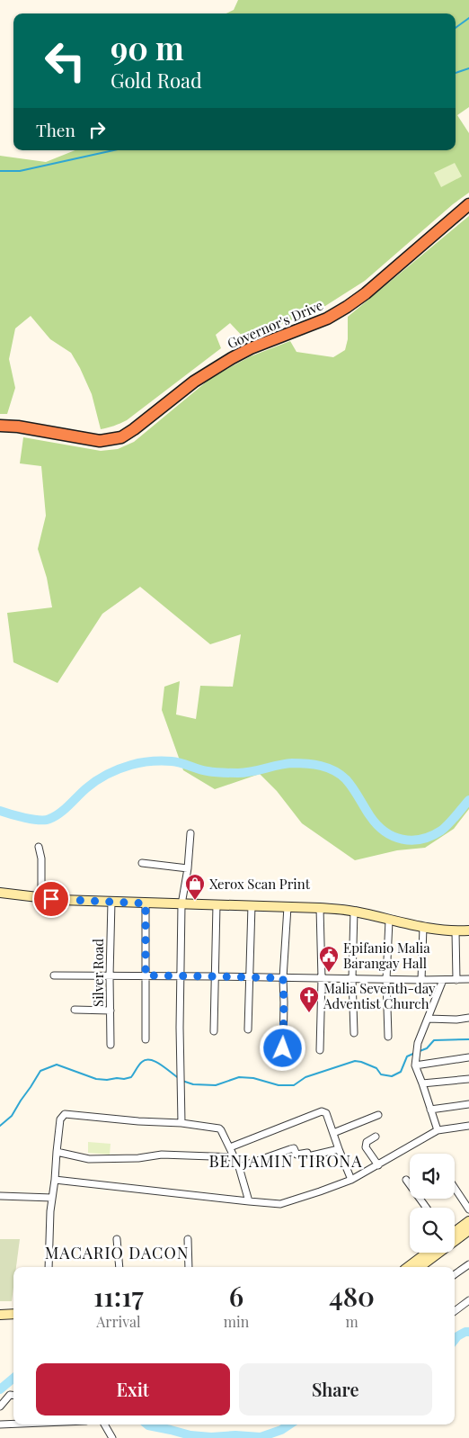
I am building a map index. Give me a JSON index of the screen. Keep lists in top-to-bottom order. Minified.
{"streets":{"highway":["Governor's Drive"],"street":["Silver Road"]},"districts":["BENJAMIN TIRONA","MACARIO DACON"],"places":{"shop":["Xerox Scan Print"],"public building":["Epifanio Malia Barangay Hall"],"church":["Malia Seventh-day Adventist Church"]},"page":{"turn":["90 m","Gold Road"],"then":"Then","eta":["11:17","Arrival","6","min","480","m"],"buttons":["Exit","Share"]}}
